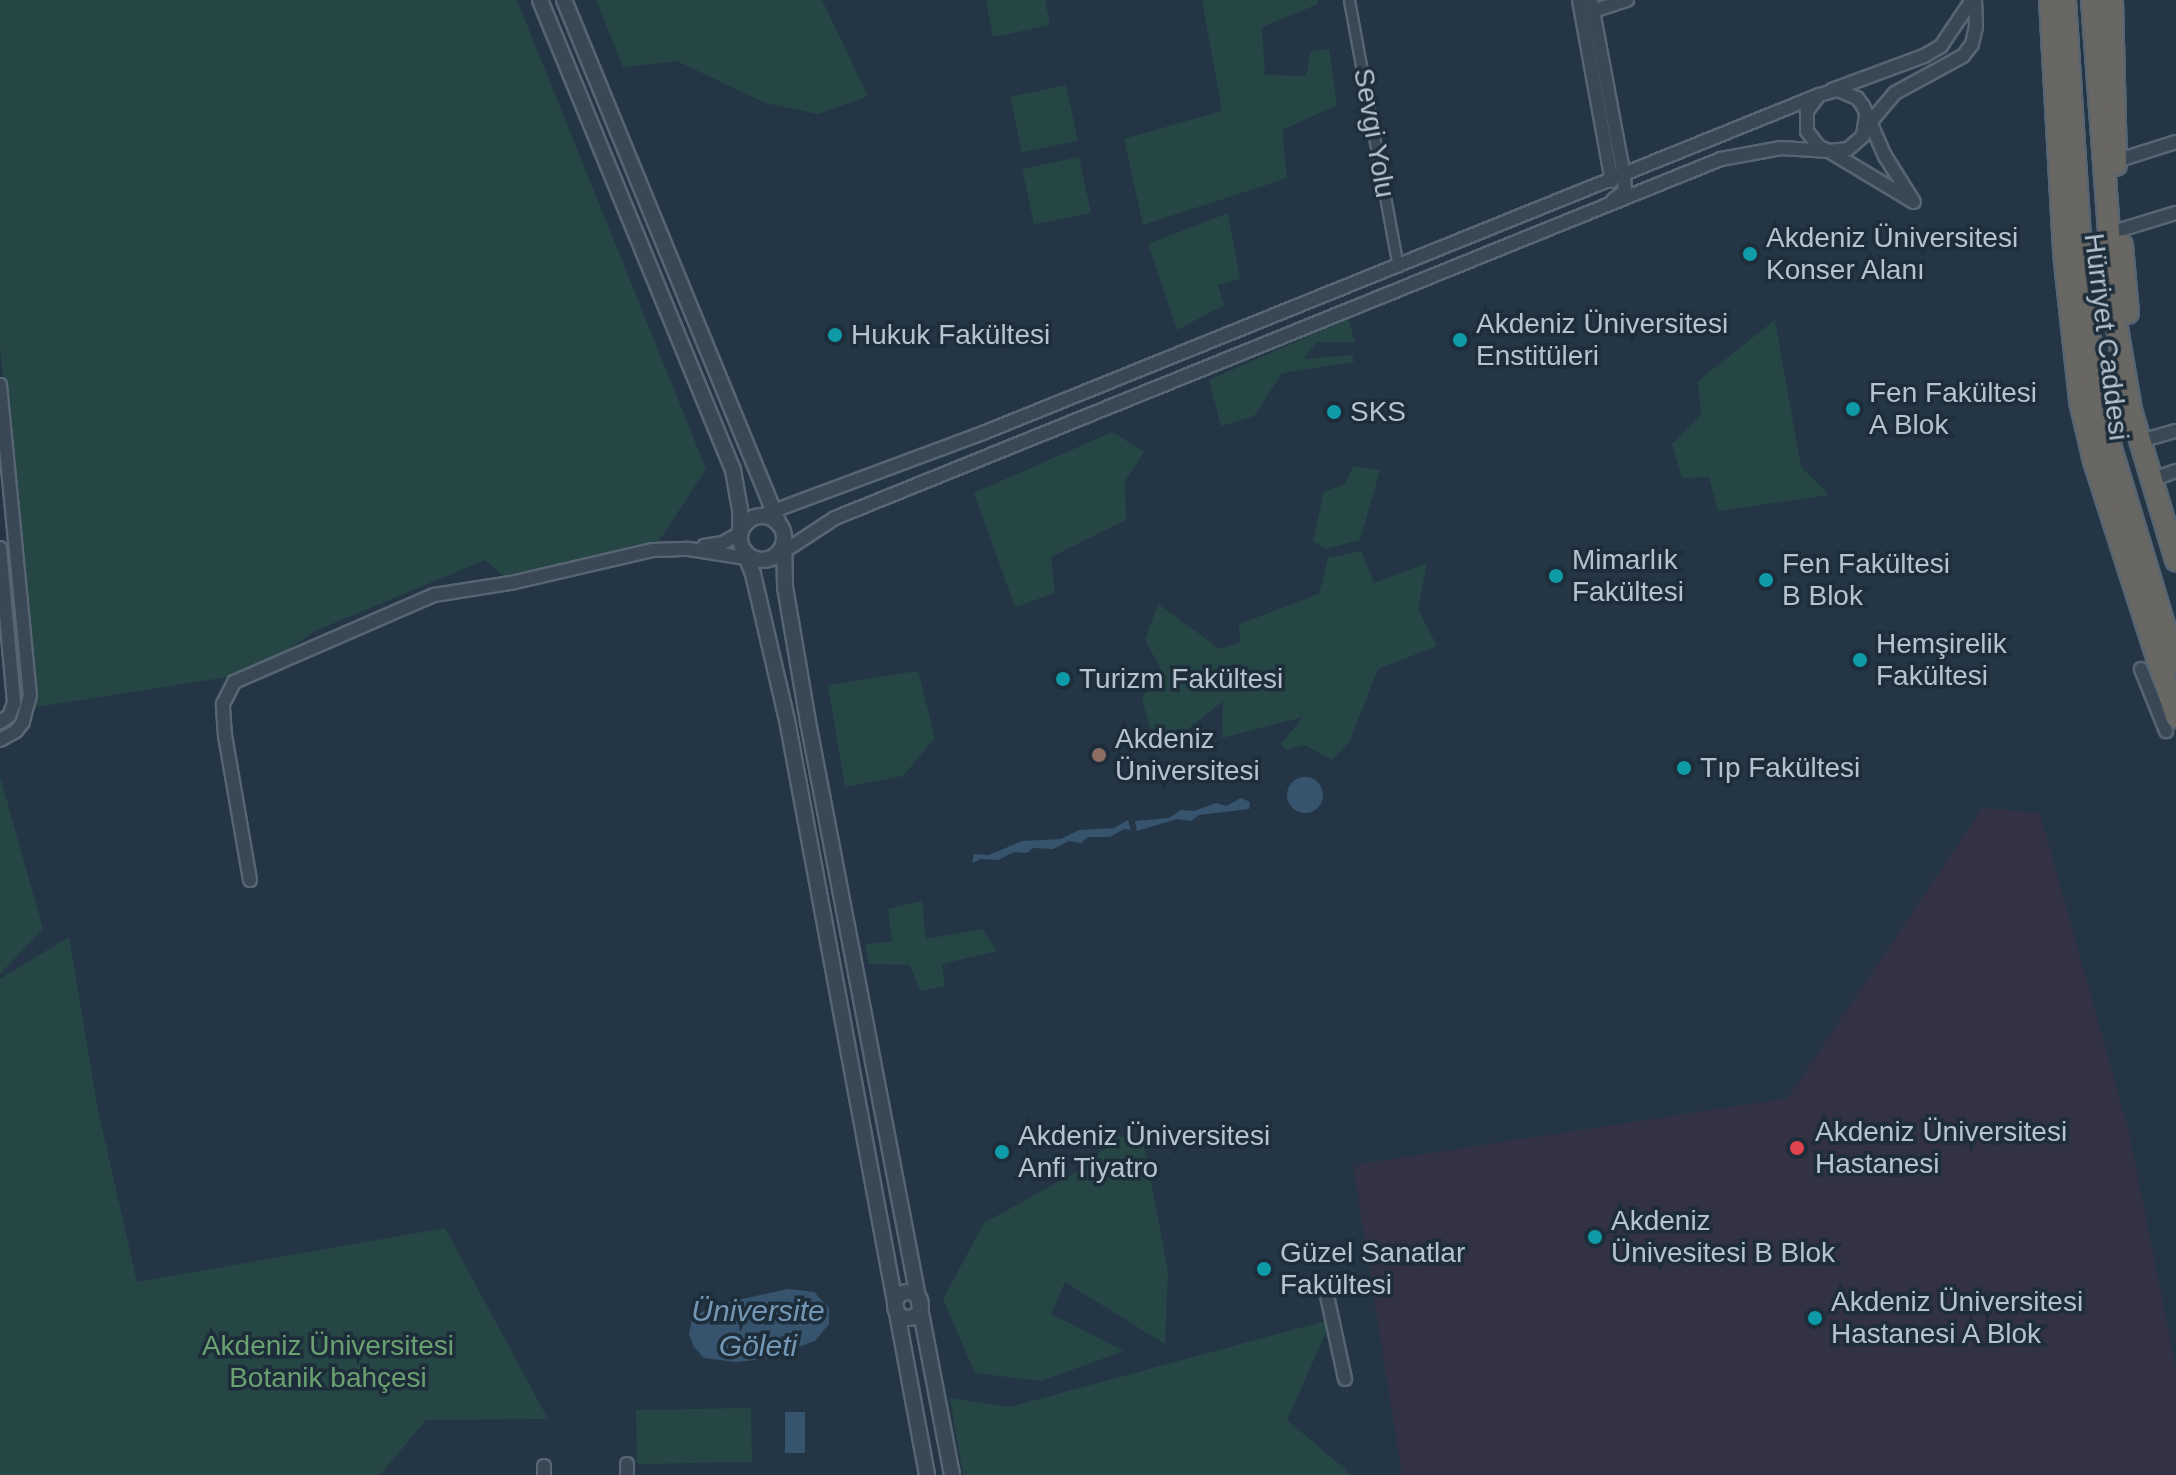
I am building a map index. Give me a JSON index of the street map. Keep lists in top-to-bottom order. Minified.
{"streets":{"highway":["Hürriyet Caddesi"],"street":["Sevgi Yolu"]},"water":["Üniversite Göleti"],"parks":["Akdeniz Üniversitesi Botanik bahçesi"],"places":["Akdeniz Üniversitesi Konser Alanı","Hukuk Fakültesi","Akdeniz Üniversitesi Enstitüleri","Fen Fakültesi A Blok","SKS","Mimarlık Fakültesi","Fen Fakültesi B Blok","Hemşirelik Fakültesi","Turizm Fakültesi","Akdeniz Üniversitesi","Tıp Fakültesi","Akdeniz Üniversitesi Hastanesi","Akdeniz Üniversitesi Anfi Tiyatro","Akdeniz Ünivesitesi B Blok","Güzel Sanatlar Fakültesi","Akdeniz Üniversitesi Hastanesi A Blok"]}
